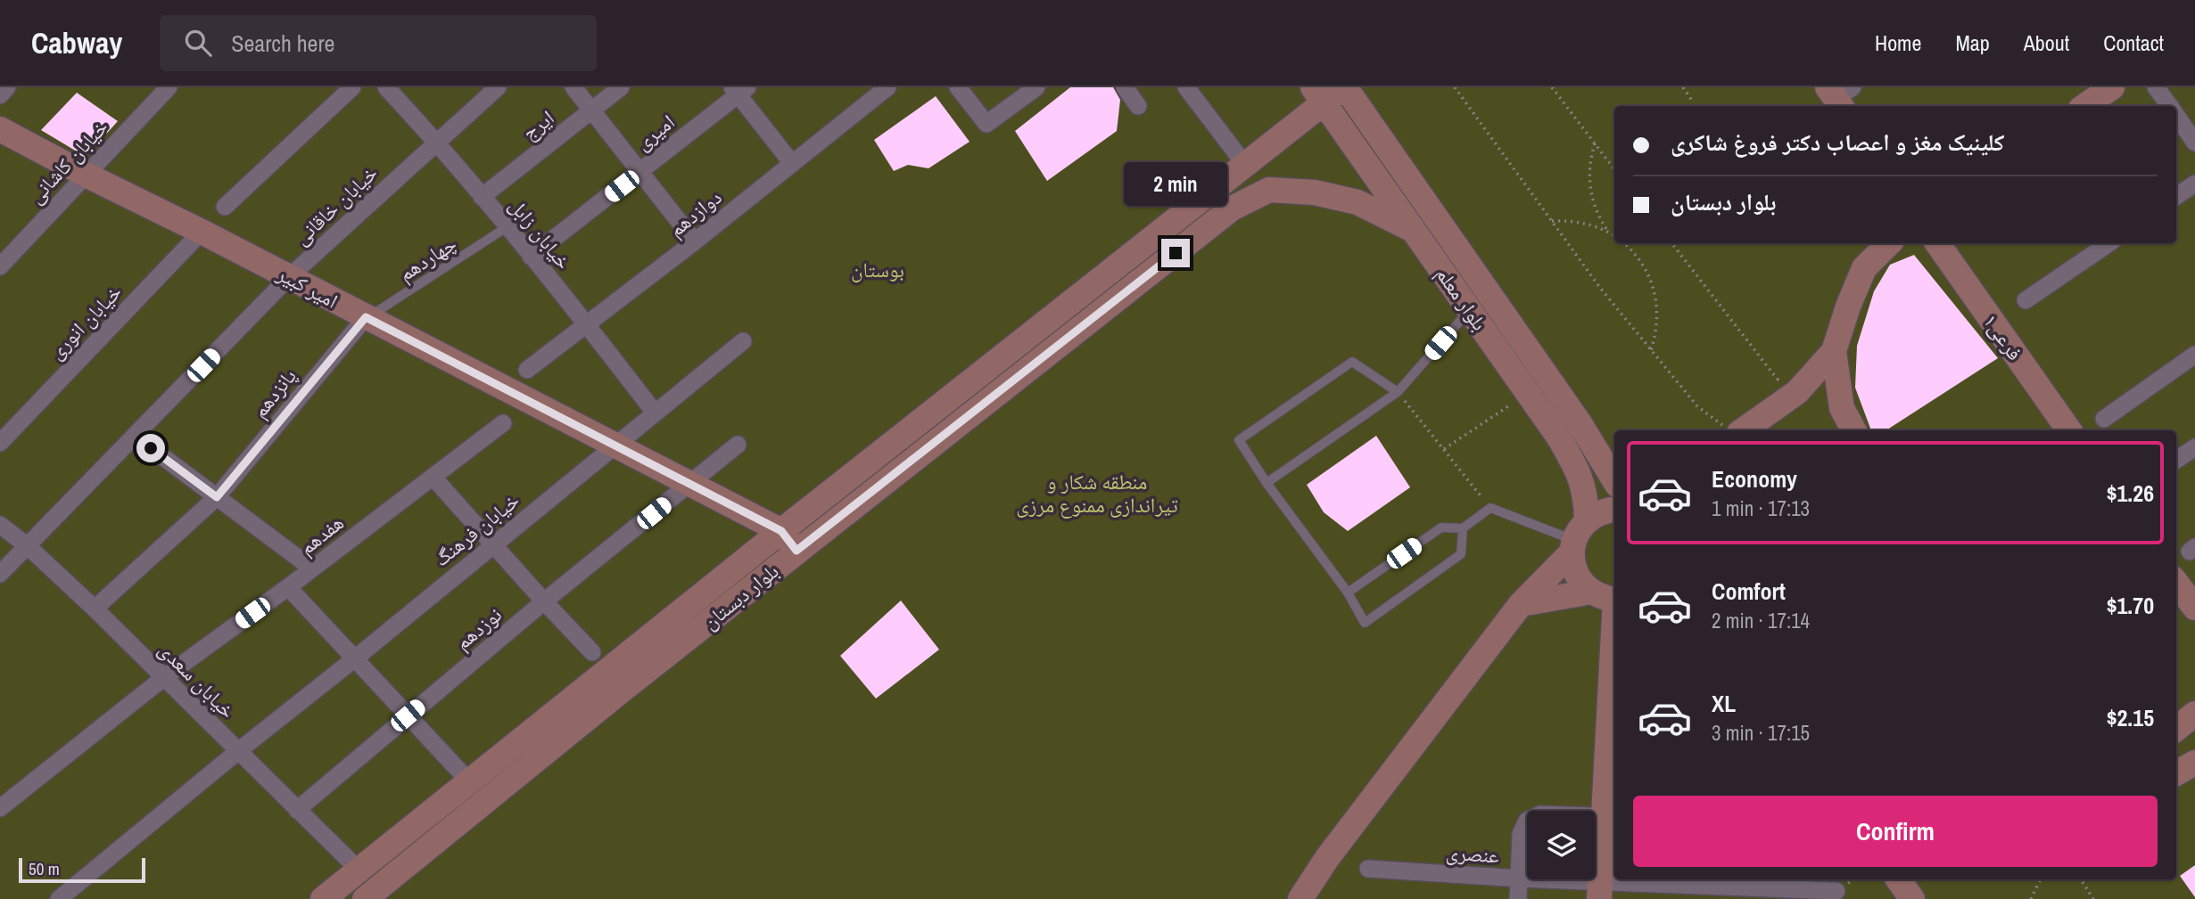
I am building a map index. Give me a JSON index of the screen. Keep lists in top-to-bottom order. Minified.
{"streets":{"street":["ایرج","امیری","خیابان کاشانی","خیابان خاقانی","دوازدهم","خیابان زابل","امیر کبیر","بلوار معلم","خیابان انوری","فرعی۱","پانزدهم","خیابان فرهنگ","هفدهم","بلوار دبستان","نوزدهم","خیابان سعدی","عنصری"],"lane":["چهاردهم"]},"crossings":[["ایرج","خیابان زابل"],["امیری","خیابان زابل"],["خیابان کاشانی","امیر کبیر"],["خیابان خاقانی","خیابان زابل"],["خیابان خاقانی","امیر کبیر"],["خیابان خاقانی","خیابان سعدی"],["دوازدهم","خیابان زابل"],["خیابان زابل","چهاردهم"],["خیابان زابل","خیابان فرهنگ"],["چهاردهم","امیر کبیر"],["چهاردهم","پانزدهم"],["امیر کبیر","خیابان انوری"],["امیر کبیر","پانزدهم"],["امیر کبیر","خیابان فرهنگ"],["امیر کبیر","بلوار دبستان"],["امیر کبیر","نوزدهم"],["بلوار معلم","بلوار دبستان"],["پانزدهم","خیابان سعدی"],["خیابان فرهنگ","خیابان سعدی"],["هفدهم","خیابان سعدی"],["بلوار دبستان","خیابان سعدی"],["نوزدهم","خیابان سعدی"]],"parks":["بوستان","منطقه شکار و تیراندازی ممنوع مرزی"],"scale_bar":"50 m","page":{"header":"Cabway","search":"Search here","nav":["Home","Map","About","Contact"],"banner":["کلینیک مغز و اعصاب دکتر فروغ شاکری","بلوار دبستان"],"bubble":"2 min","list":[{"name":"Economy","note":"1 min · 17:13","value":"$1.26"},{"name":"Comfort","note":"2 min · 17:14","value":"$1.70"},{"name":"XL","note":"3 min · 17:15","value":"$2.15"}],"buttons":"Confirm","scale":"50 m"}}
